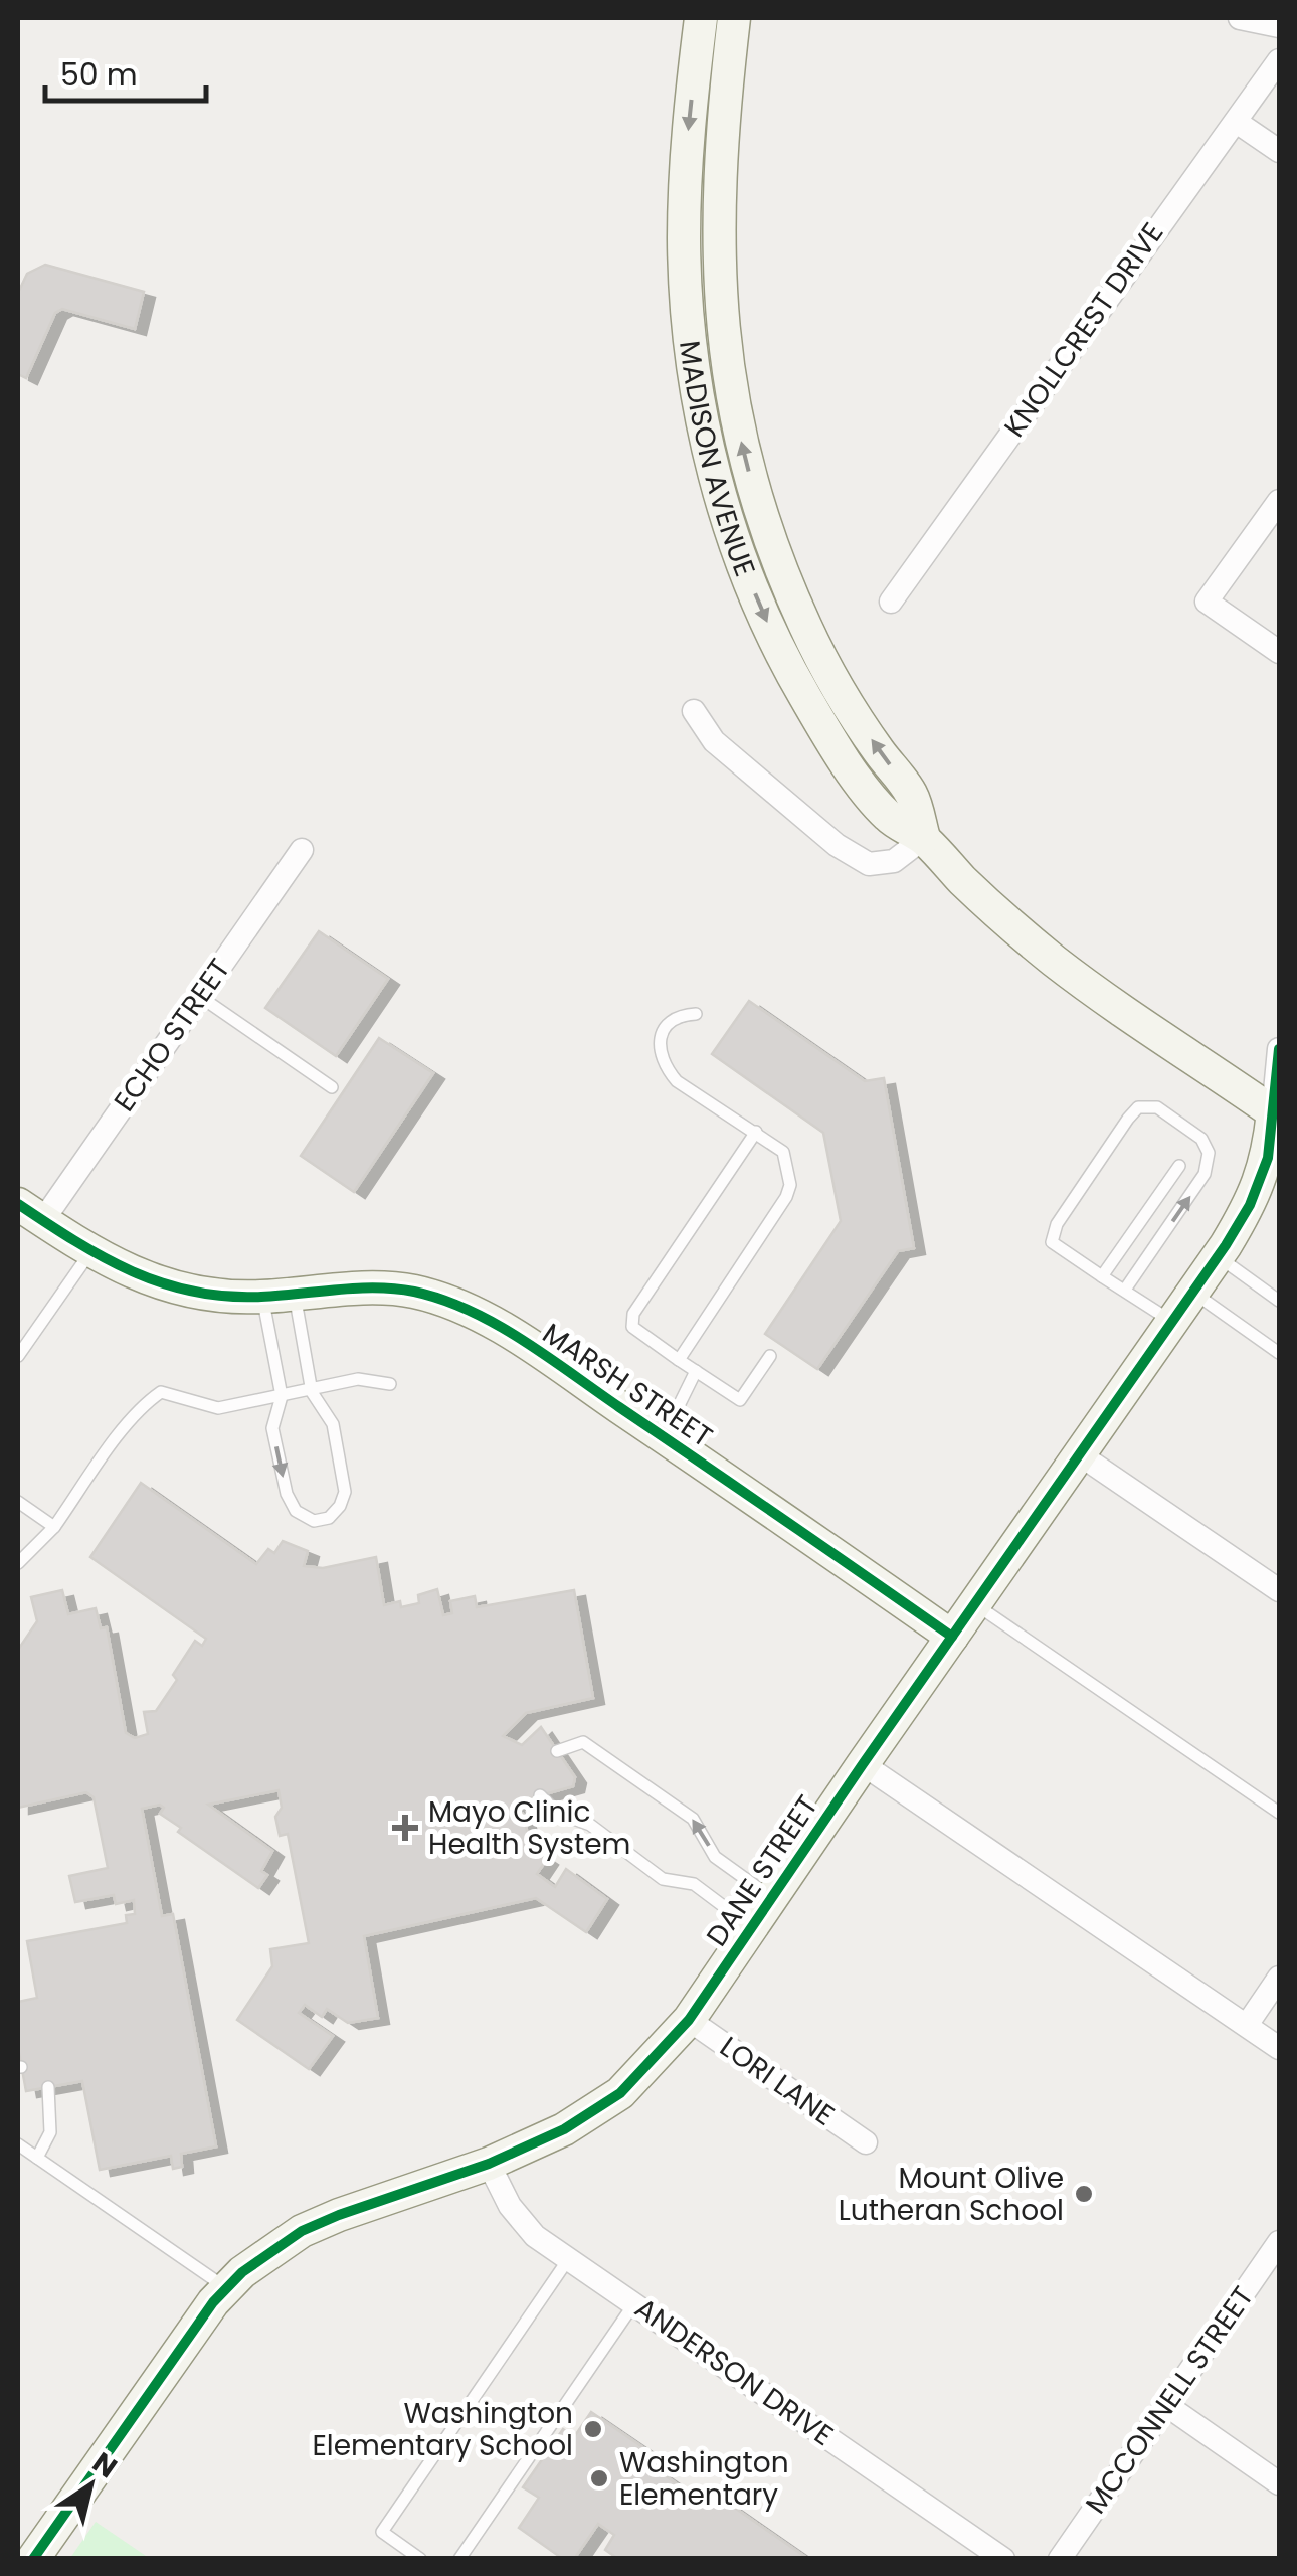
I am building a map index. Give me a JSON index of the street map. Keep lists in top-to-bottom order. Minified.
{"streets":{"street":["KNOLLCREST DRIVE","MADISON AVENUE","ECHO STREET","MARSH STREET","DANE STREET","LORI LANE","ANDERSON DRIVE","MCCONNELL STREET"]},"crossings":[["MADISON AVENUE","DANE STREET"],["ECHO STREET","MARSH STREET"],["MARSH STREET","DANE STREET"],["DANE STREET","LORI LANE"],["DANE STREET","ANDERSON DRIVE"]],"places":{"health":["Mayo Clinic Health System"],"other":["Mount Olive Lutheran School","Washington Elementary School","Washington Elementary"]},"scale_bar":"50 m","north":"top right"}
